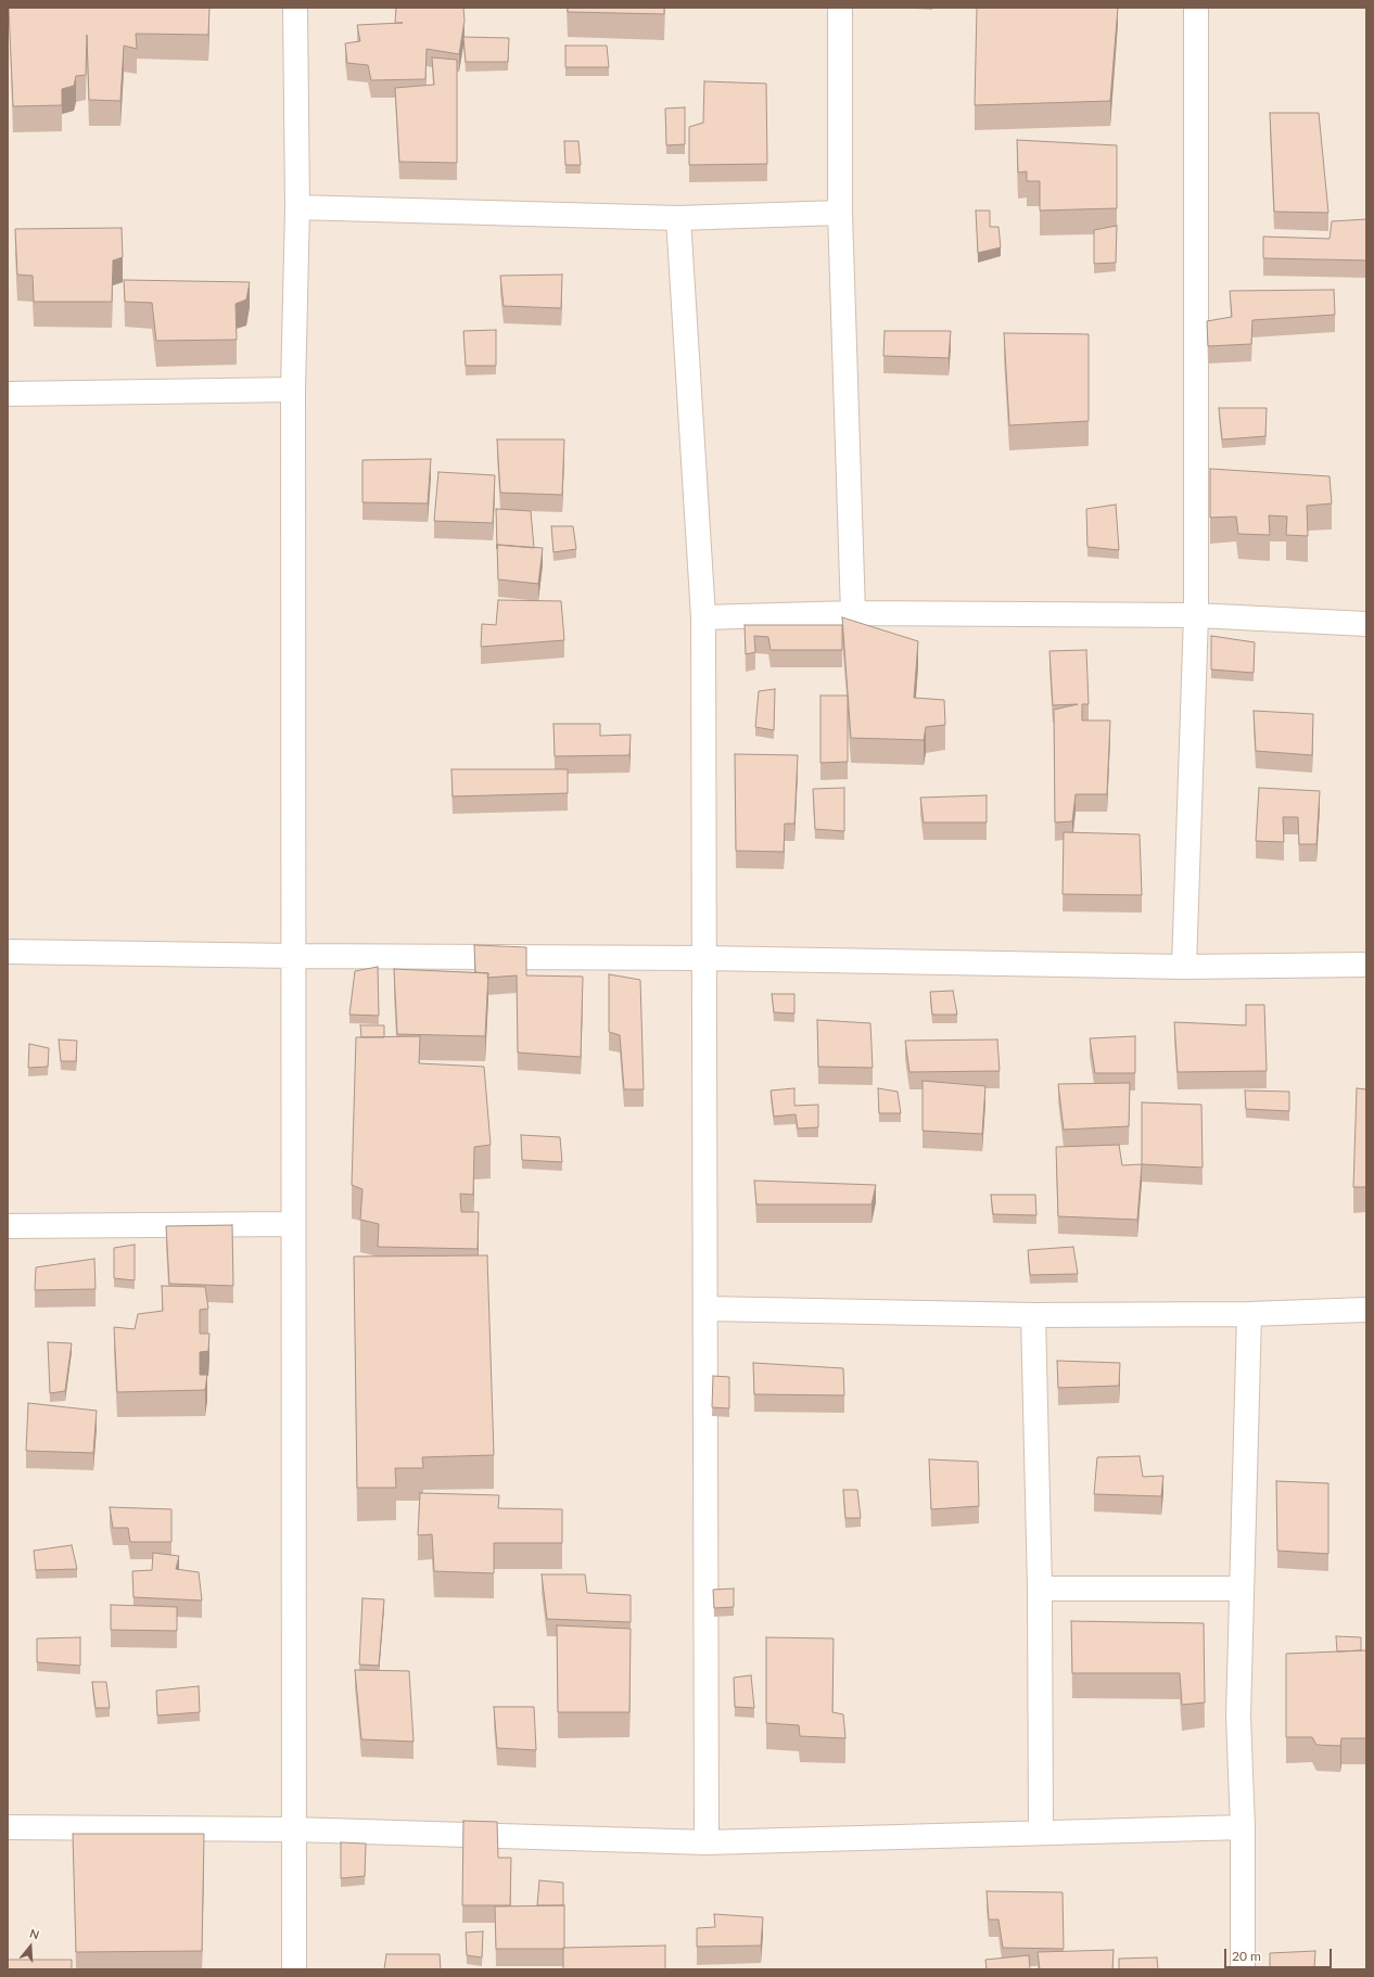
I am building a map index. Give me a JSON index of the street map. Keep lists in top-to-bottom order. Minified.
{"scale_bar":"20 m","north":"top"}
